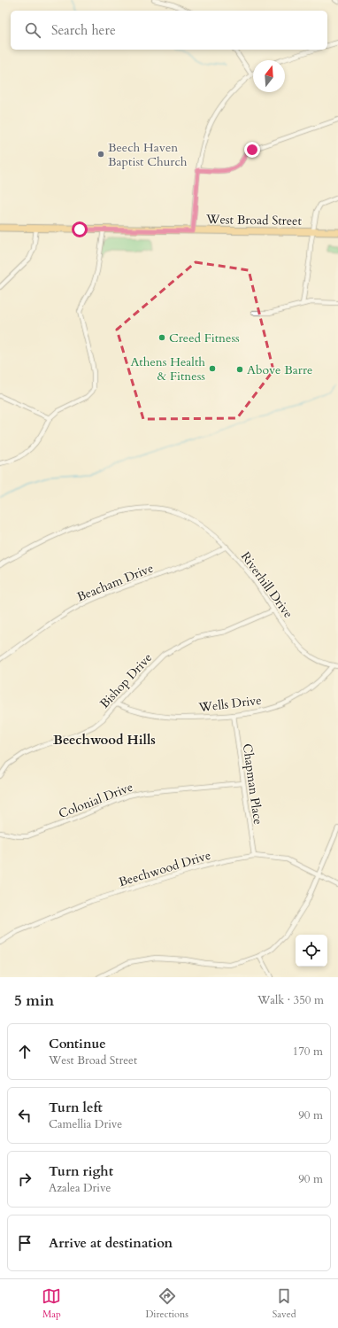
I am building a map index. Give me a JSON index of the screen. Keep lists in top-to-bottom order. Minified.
{"streets":{"main road":["West Broad Street"],"street":["Beacham Drive","Riverhill Drive","Bishop Drive","Wells Drive","Chapman Place","Colonial Drive","Beechwood Drive"]},"crossings":[["Beacham Drive","Riverhill Drive"],["Riverhill Drive","Bishop Drive"],["Riverhill Drive","Wells Drive"],["Bishop Drive","Wells Drive"],["Wells Drive","Chapman Place"],["Chapman Place","Colonial Drive"],["Chapman Place","Beechwood Drive"]],"districts":["Beechwood Hills"],"places":["Beech Haven Baptist Church","Creed Fitness","Athens Health & Fitness","Above Barre"],"north":"top","page":{"search":"Search here","heading":["5 min","Walk · 350 m"],"list":[["Continue","West Broad Street","170 m"],["Turn left","Camellia Drive","90 m"],["Turn right","Azalea Drive","90 m"],"Arrive at destination"],"nav":["Map","Directions","Saved"]}}
